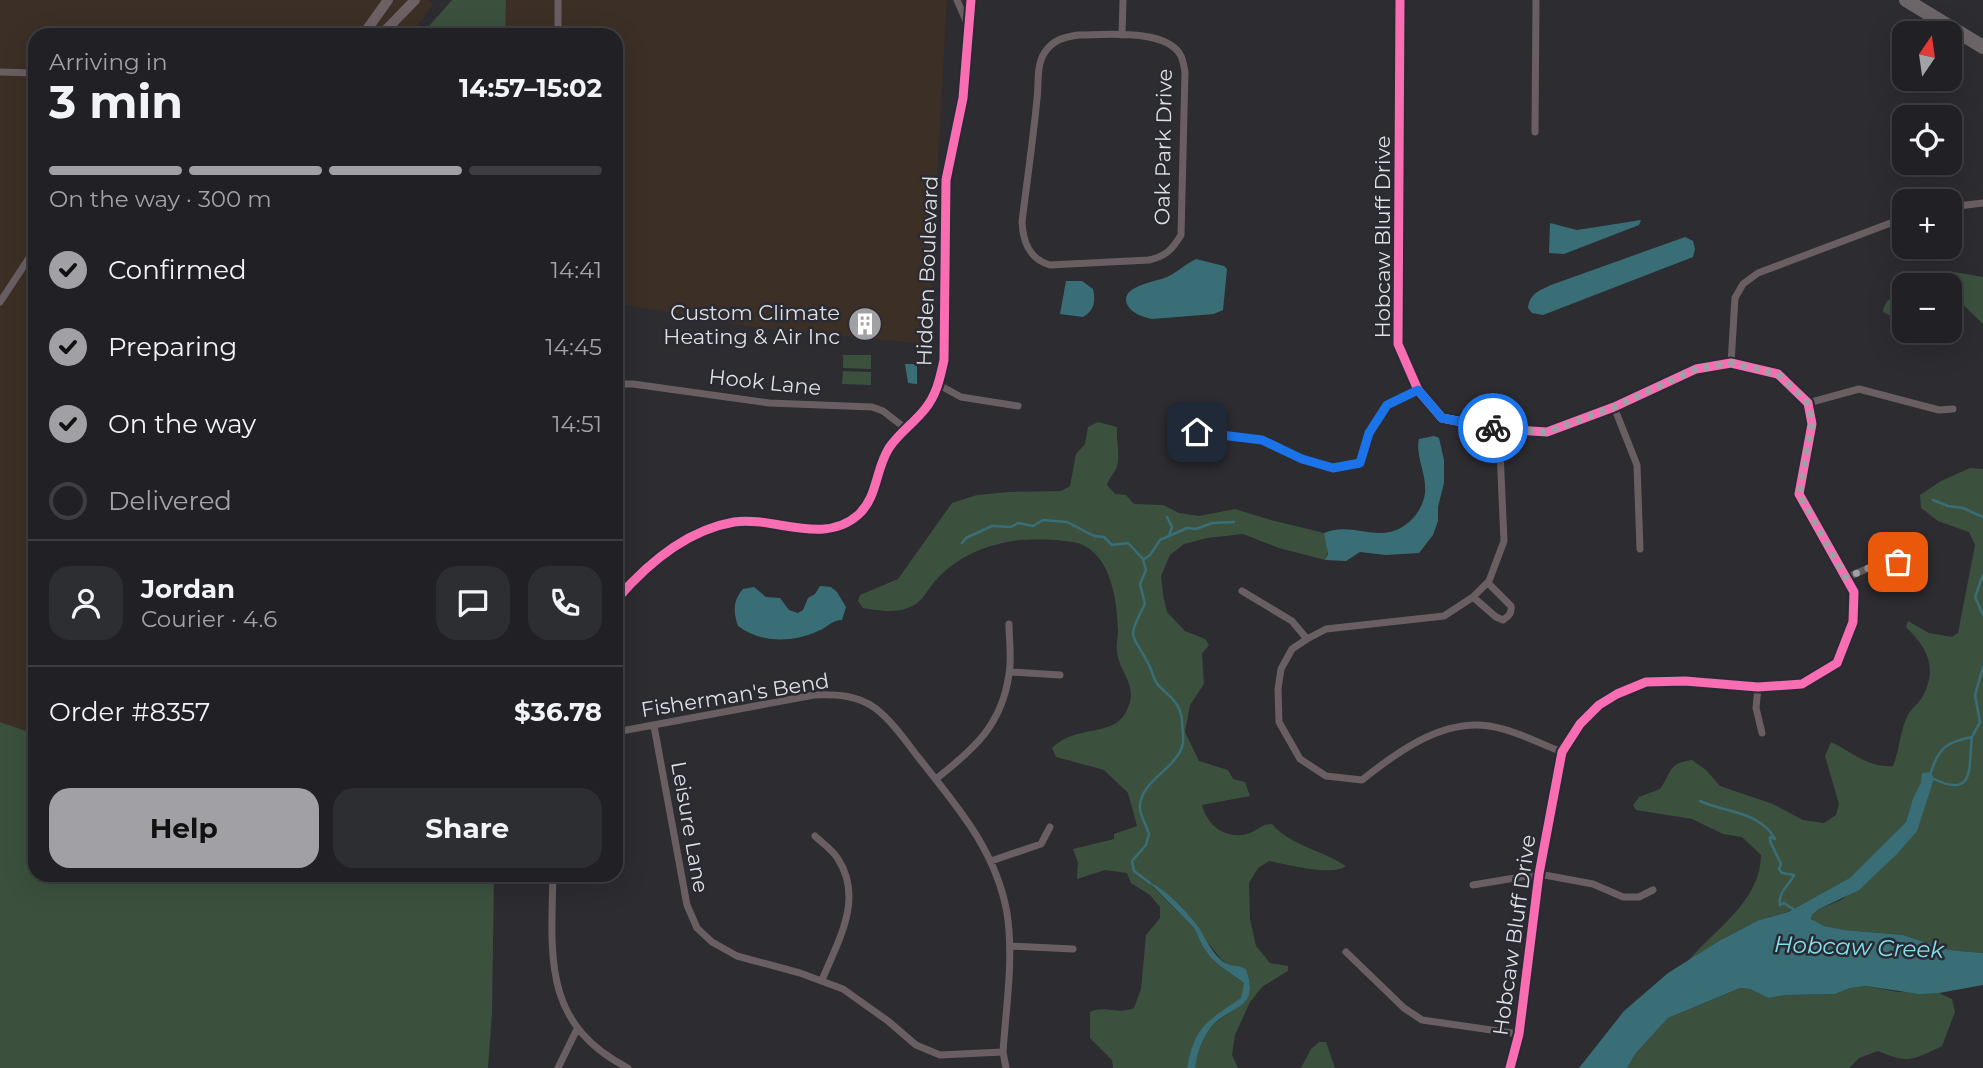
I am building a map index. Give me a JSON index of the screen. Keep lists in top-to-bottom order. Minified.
{"streets":{"street":["Oak Park Drive","Hobcaw Bluff Drive","Hidden Boulevard","Hook Lane","Fisherman's Bend","Leisure Lane"]},"crossings":[["Hidden Boulevard","Hook Lane"],["Fisherman's Bend","Leisure Lane"]],"water":["Hobcaw Creek"],"places":{"building":["Custom Climate Heating & Air Inc"]},"north":"top","page":{"map_buttons":["+","−"],"heading":["3 min","Arriving in","14:57–15:02"],"panel":["Jordan","Courier · 4.6","Order #8357","$36.78"],"bar":"On the way · 300 m","list":[["Confirmed","14:41"],["Preparing","14:45"],["On the way","14:51"],"Delivered"],"buttons":["Help","Share"]}}
